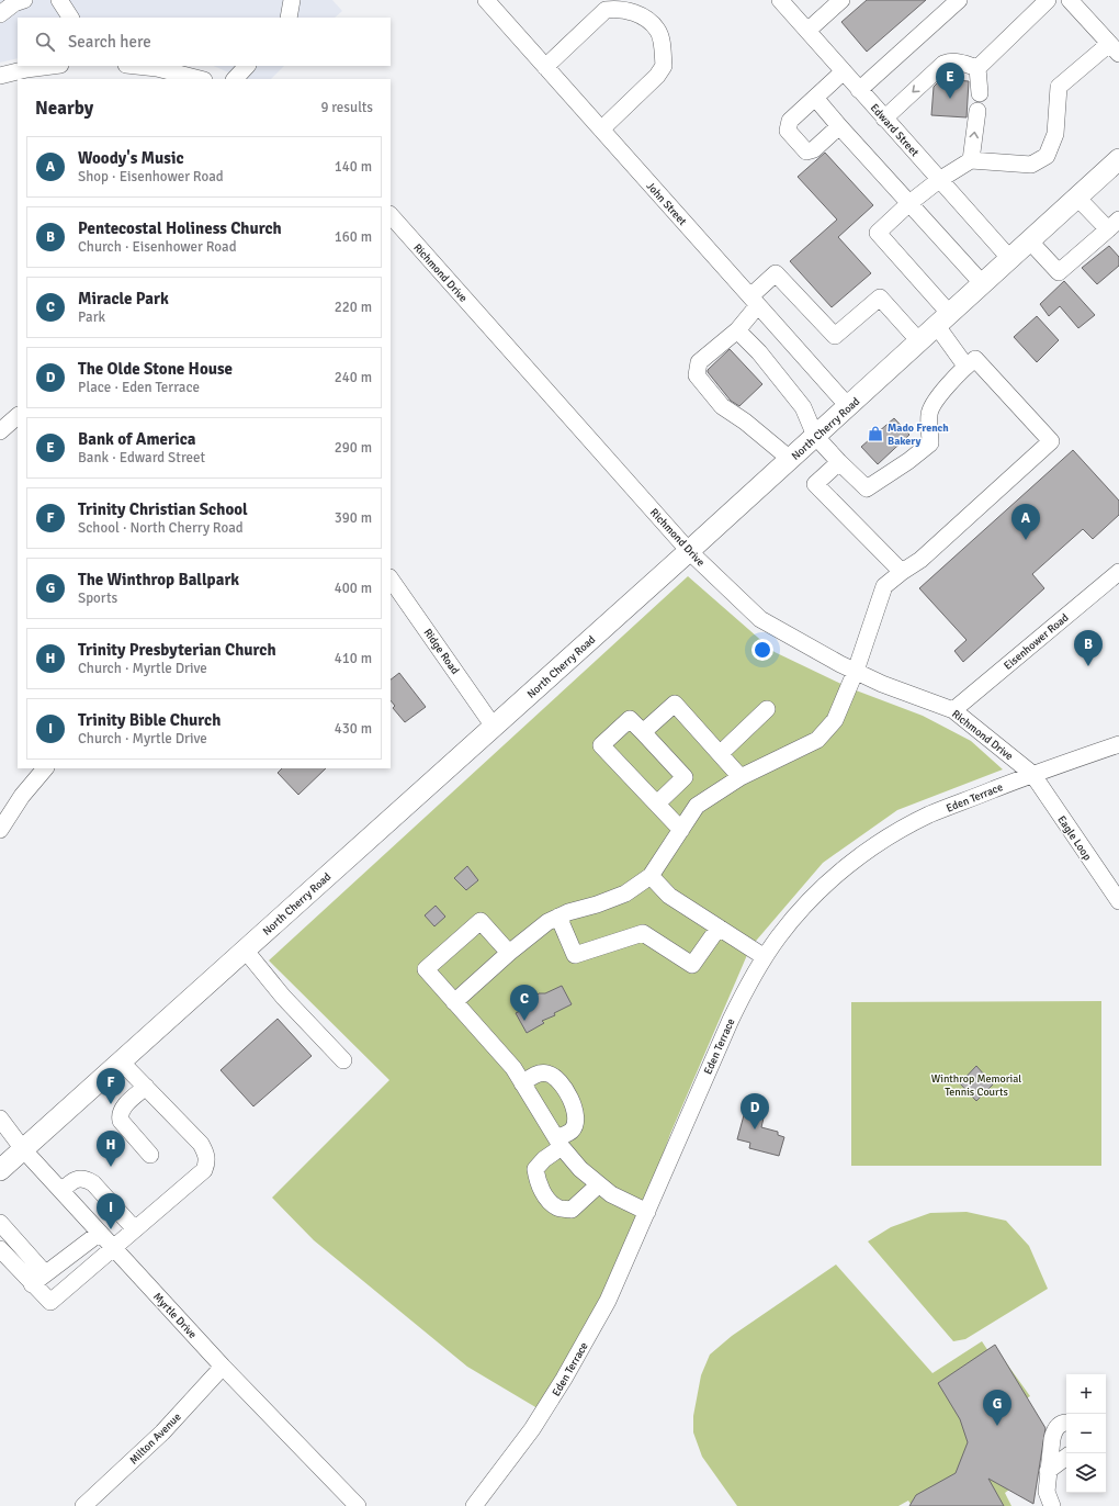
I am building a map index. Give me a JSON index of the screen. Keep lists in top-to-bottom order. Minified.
{"streets":{"main road":["North Cherry Road"],"street":["Edward Street","John Street","Richmond Drive","Eisenhower Road","Ridge Road","Eden Terrace","Eagle Loop","Myrtle Drive","Milton Avenue"]},"crossings":[["Edward Street","North Cherry Road"],["John Street","North Cherry Road"],["Richmond Drive","North Cherry Road"],["Richmond Drive","Eisenhower Road"],["Richmond Drive","Eden Terrace"],["Richmond Drive","Eagle Loop"],["North Cherry Road","Ridge Road"],["North Cherry Road","Myrtle Drive"],["Eden Terrace","Eagle Loop"],["Myrtle Drive","Milton Avenue"]],"parks":["Winthrop Memorial Tennis Courts"],"places":{"shop":["Mado French Bakery"]},"page":{"search":"Search here","pins":["E","A","B","C","F","D","H","I","G"],"heading":["Nearby","9 results"],"list":[{"mark":"A","name":"Woody's Music","note":"Shop · Eisenhower Road","value":"140 m"},{"mark":"B","name":"Pentecostal Holiness Church","note":"Church · Eisenhower Road","value":"160 m"},{"mark":"C","name":"Miracle Park","note":"Park","value":"220 m"},{"mark":"D","name":"The Olde Stone House","note":"Place · Eden Terrace","value":"240 m"},{"mark":"E","name":"Bank of America","note":"Bank · Edward Street","value":"290 m"},{"mark":"F","name":"Trinity Christian School","note":"School · North Cherry Road","value":"390 m"},{"mark":"G","name":"The Winthrop Ballpark","note":"Sports","value":"400 m"},{"mark":"H","name":"Trinity Presbyterian Church","note":"Church · Myrtle Drive","value":"410 m"},{"mark":"I","name":"Trinity Bible Church","note":"Church · Myrtle Drive","value":"430 m"}],"map_buttons":["+","−"]}}
